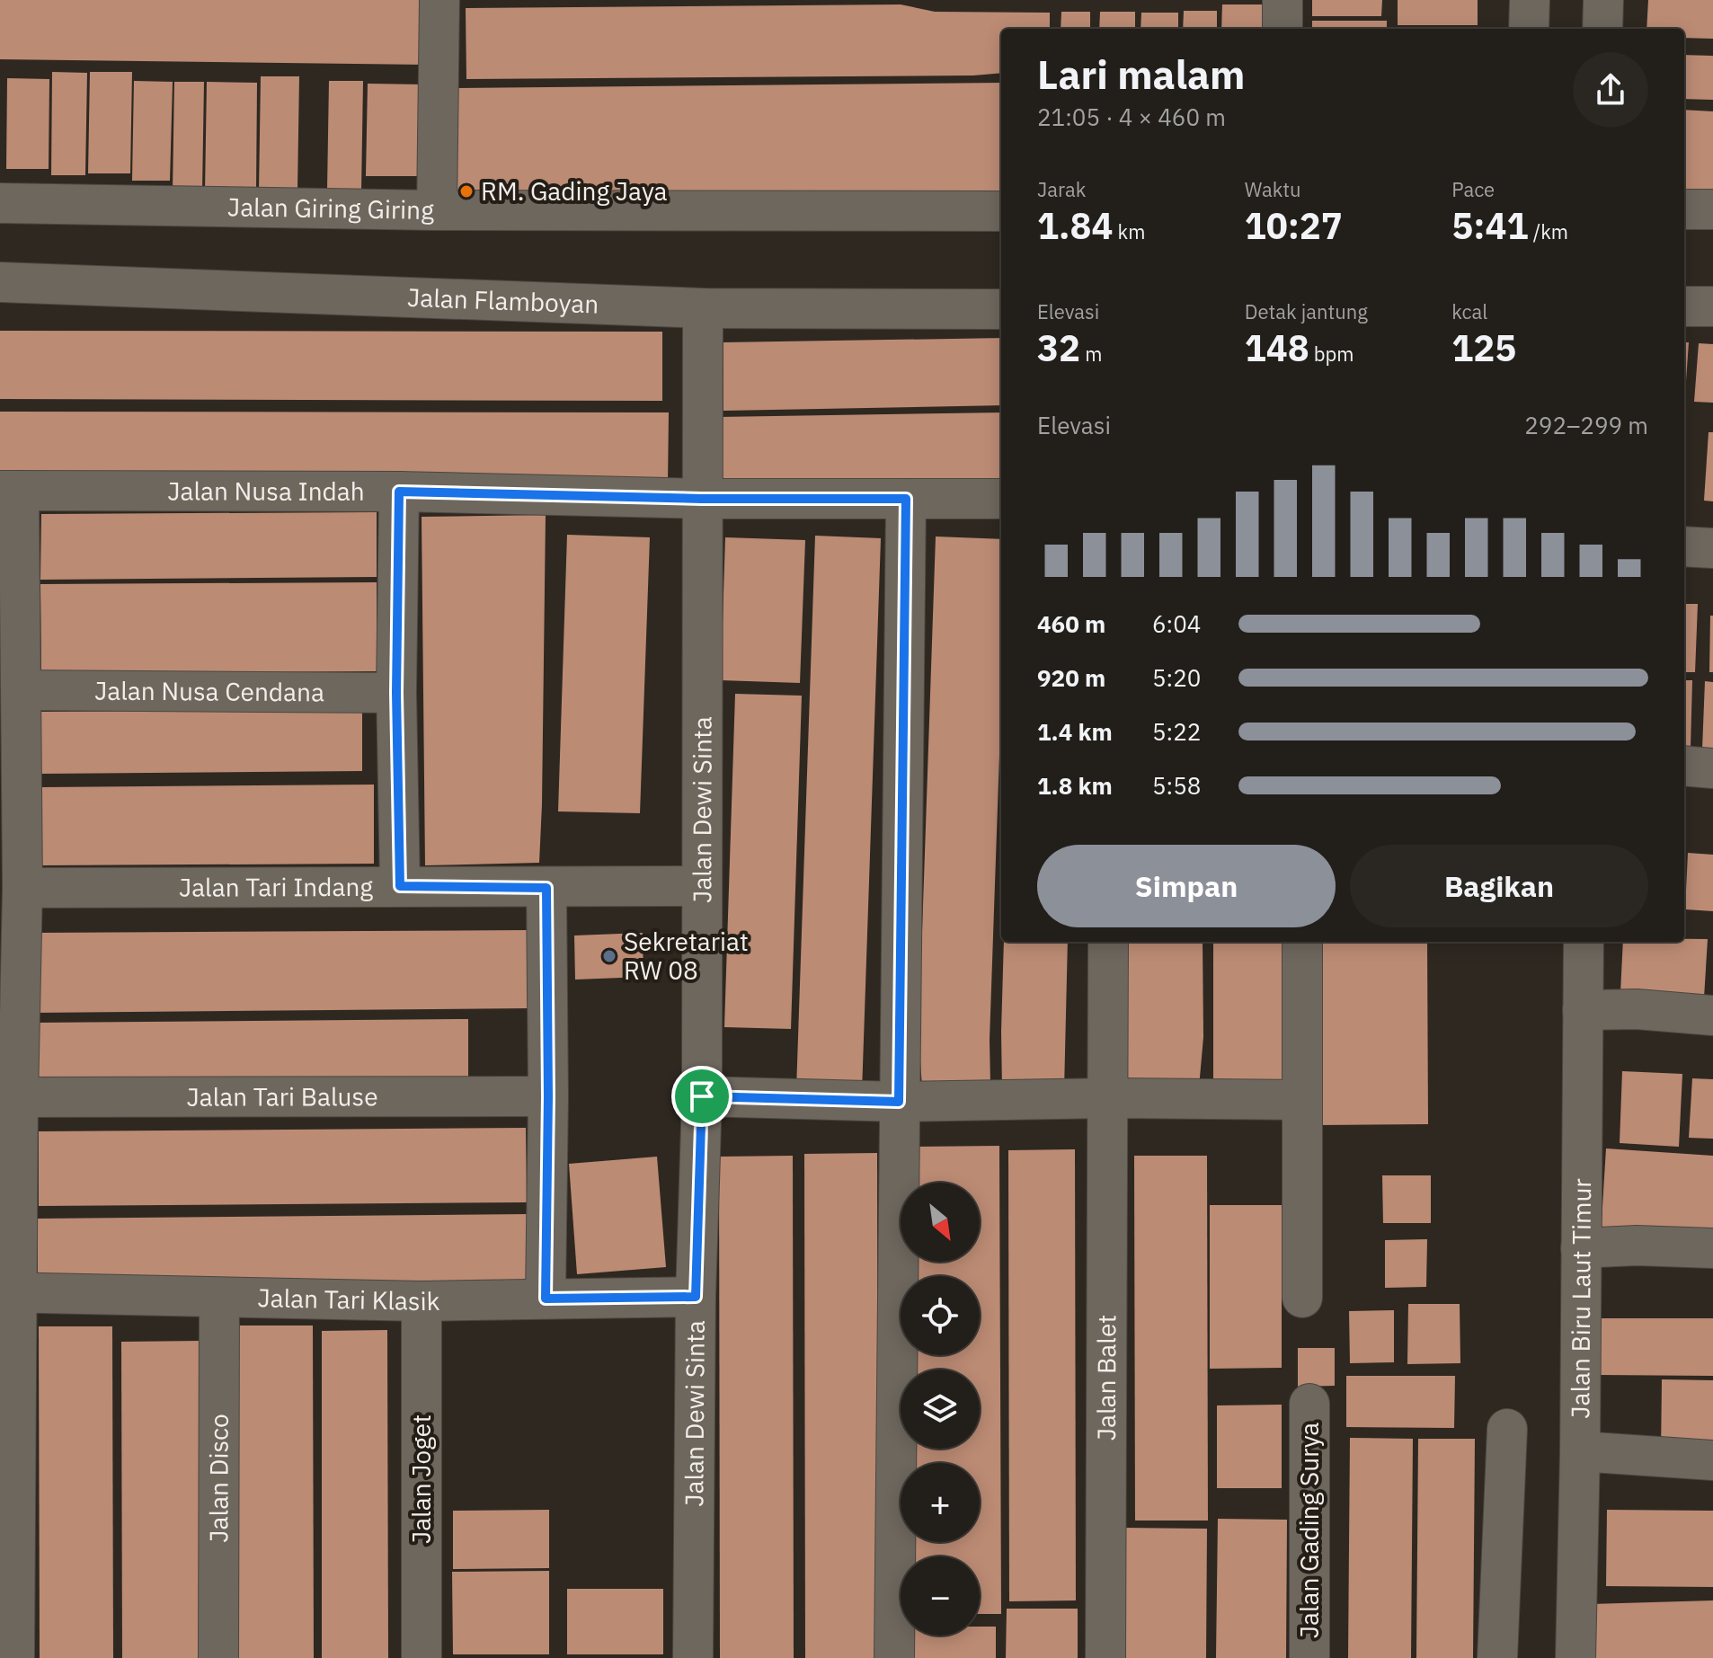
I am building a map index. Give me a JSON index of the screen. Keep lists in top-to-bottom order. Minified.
{"streets":{"street":["Jalan Giring Giring","Jalan Flamboyan","Jalan Nusa Indah","Jalan Nusa Cendana","Jalan Dewi Sinta","Jalan Tari Indang","Jalan Tari Baluse","Jalan Biru Laut Timur","Jalan Tari Klasik","Jalan Balet","Jalan Disco","Jalan Joget","Jalan Gading Surya"]},"crossings":[["Jalan Flamboyan","Jalan Dewi Sinta"],["Jalan Nusa Indah","Jalan Dewi Sinta"],["Jalan Dewi Sinta","Jalan Tari Indang"],["Jalan Dewi Sinta","Jalan Tari Klasik"],["Jalan Tari Klasik","Jalan Disco"],["Jalan Tari Klasik","Jalan Joget"]],"places":["RM. Gading Jaya","Sekretariat RW 08"],"north":"bottom right","page":{"heading":["Lari malam","21:05 · 4 × 460 m"],"stats":[["Jarak","1.84 km"],["Waktu","10:27"],["Pace","5:41 /km"],["Elevasi","32 m"],["Detak jantung","148 bpm"],["kcal","125"]],"chart":["Elevasi","292–299 m"],"list":[{"name":"460 m","note":"6:04"},{"name":"920 m","note":"5:20"},{"name":"1.4 km","note":"5:22"},{"name":"1.8 km","note":"5:58"}],"buttons":["Simpan","Bagikan"],"map_buttons":["+","−"]}}
